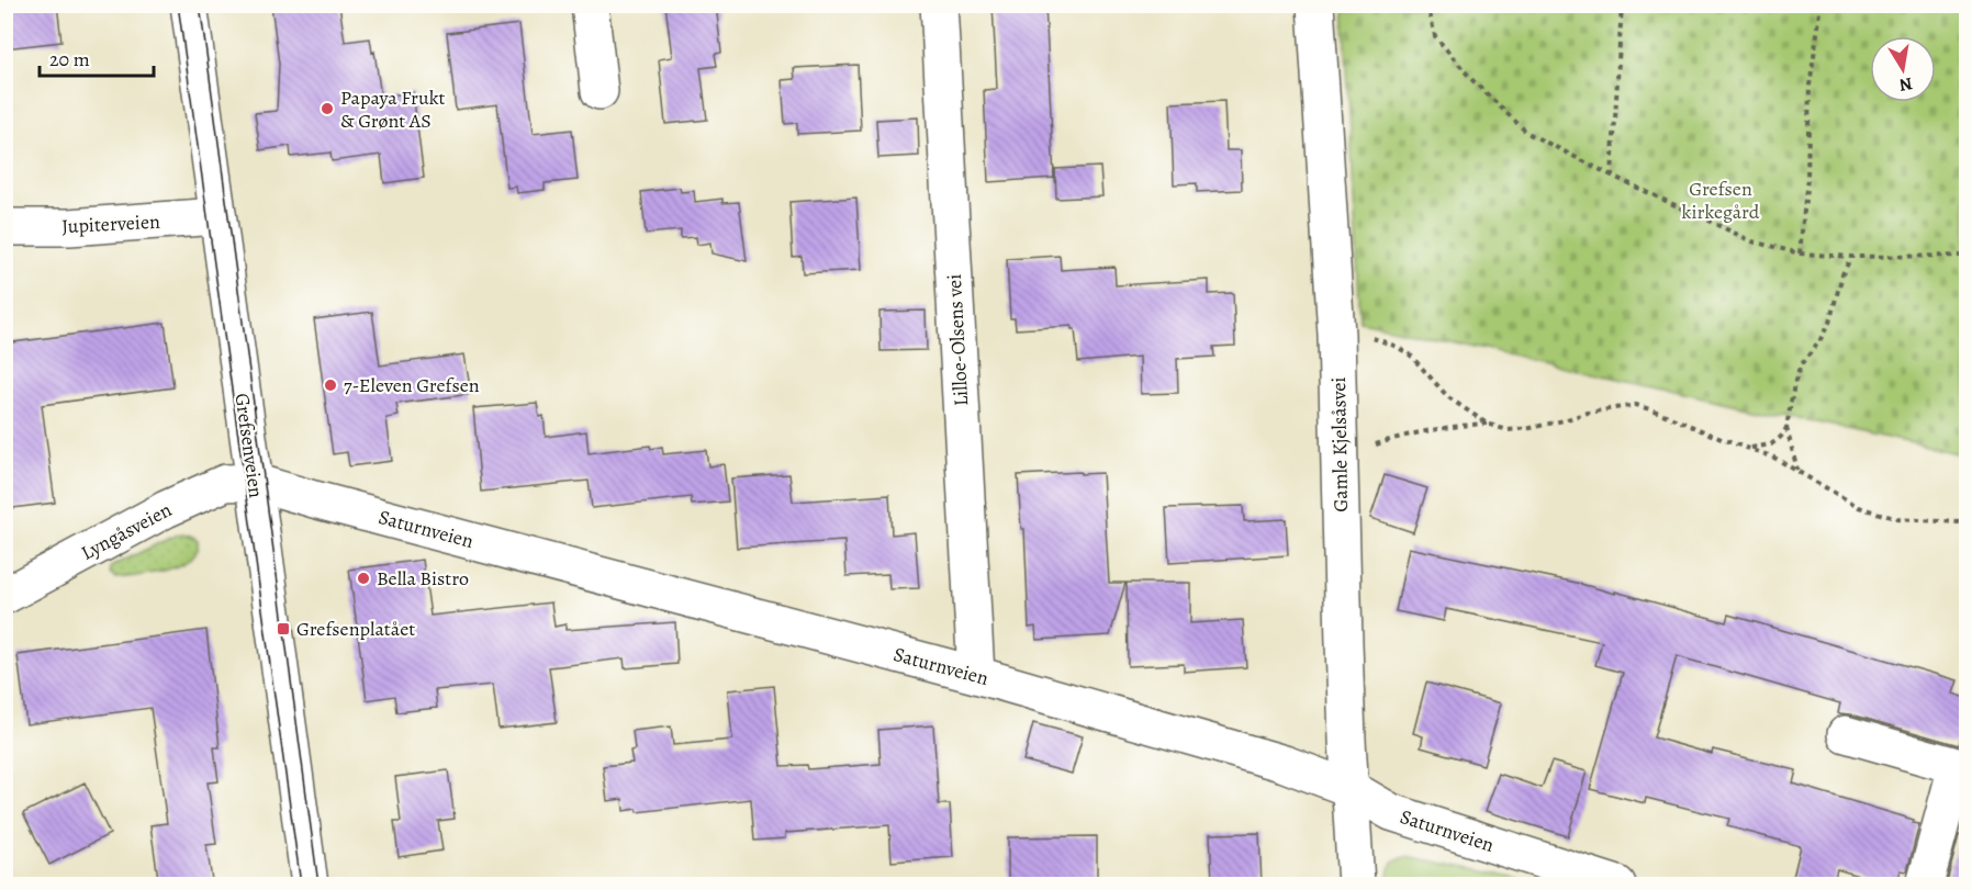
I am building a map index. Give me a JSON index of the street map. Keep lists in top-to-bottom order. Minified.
{"streets":{"street":["Jupiterveien","Lilloe-Olsens vei","Gamle Kjelsåsvei","Grefsenveien","Saturnveien","Lyngåsveien"]},"crossings":[["Jupiterveien","Grefsenveien"],["Lilloe-Olsens vei","Saturnveien"],["Gamle Kjelsåsvei","Saturnveien"],["Grefsenveien","Saturnveien"],["Grefsenveien","Lyngåsveien"],["Saturnveien","Lyngåsveien"]],"parks":["Grefsen kirkegård"],"places":{"other":["Papaya Frukt & Grønt AS","7-Eleven Grefsen","Bella Bistro"],"transit":["Grefsenplatået"]},"scale_bar":"20 m","north":"bottom"}
